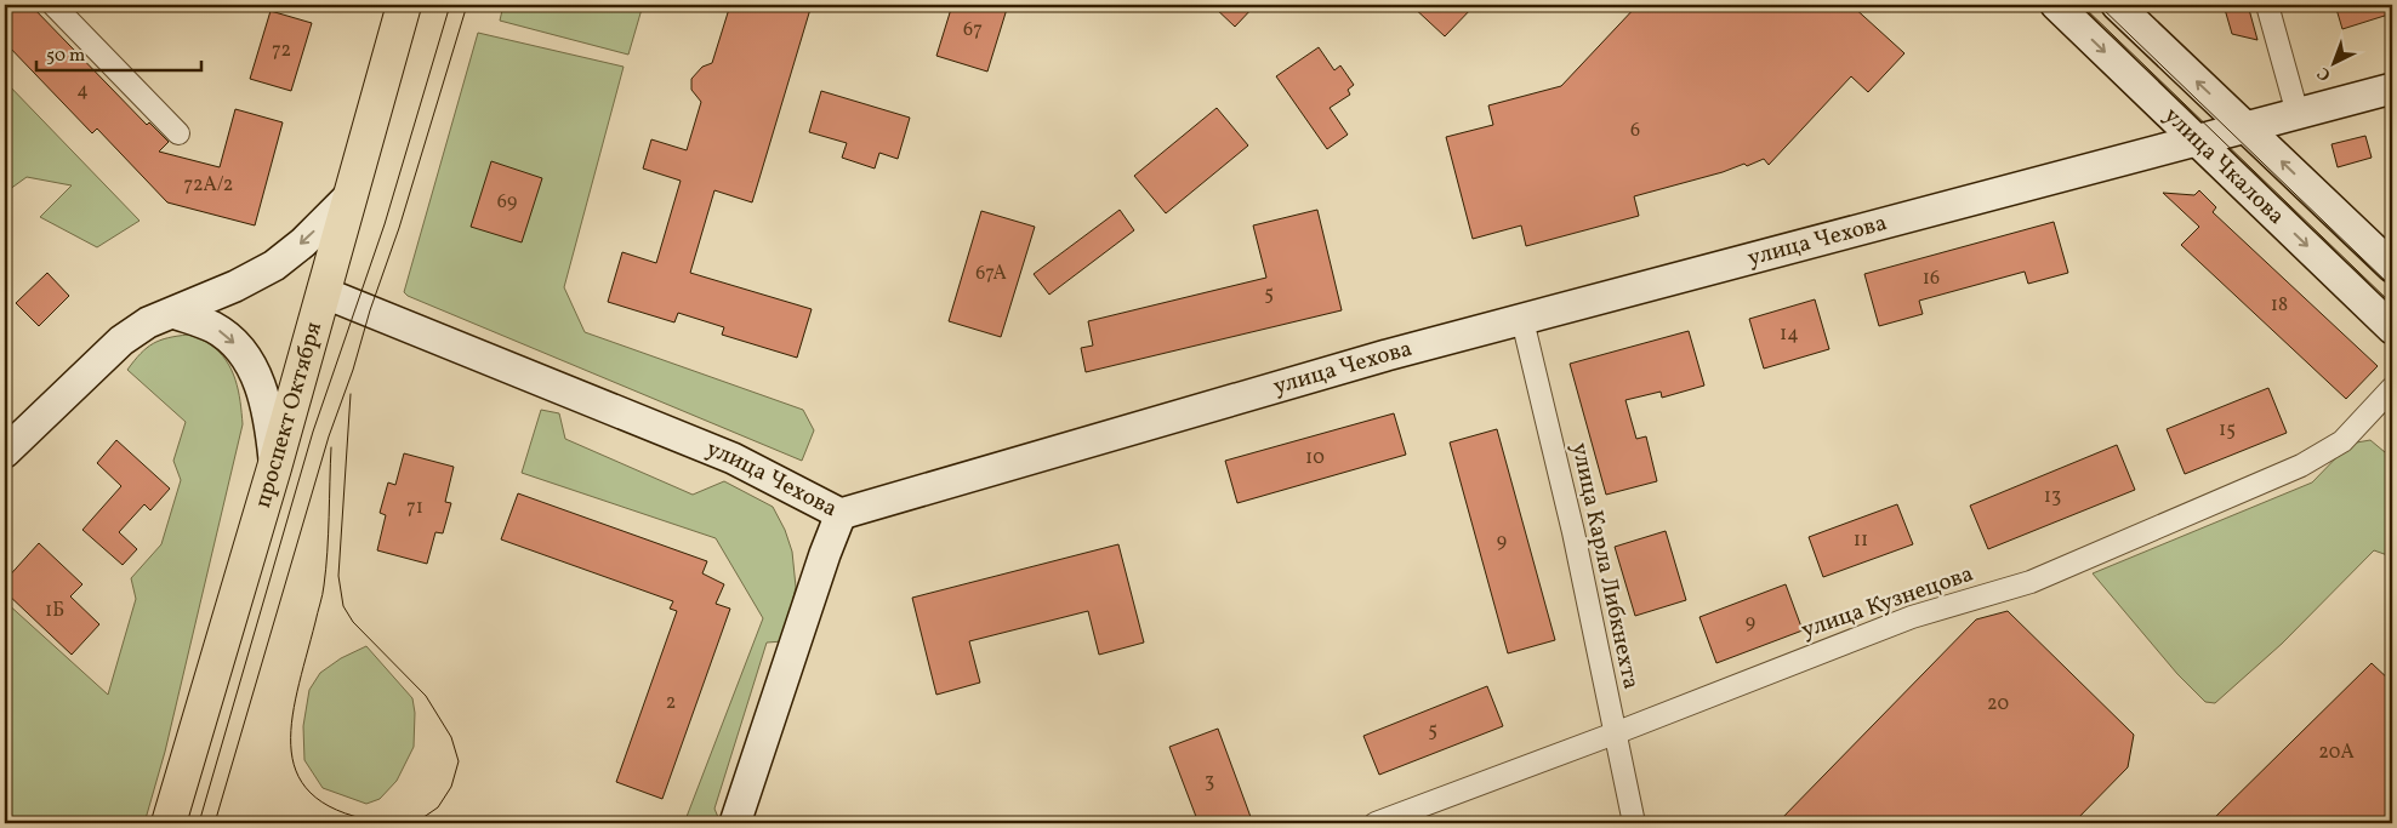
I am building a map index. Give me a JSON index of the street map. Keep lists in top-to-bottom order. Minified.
{"streets":{"main road":["проспект Октября"],"street":["улица Чкалова","улица Чехова","улица Карла Либкнехта","улица Кузнецова"]},"crossings":[["улица Чкалова","улица Чехова"],["улица Чехова","проспект Октября"],["улица Чехова","улица Карла Либкнехта"],["улица Карла Либкнехта","улица Кузнецова"]],"house_numbers":["67","72","4","6","72А/2","69","67А","16","5","18","14","15","10","13","71","11","9","1Б","9","2","20","5","20А","3"],"scale_bar":"50 m","north":"bottom left"}
